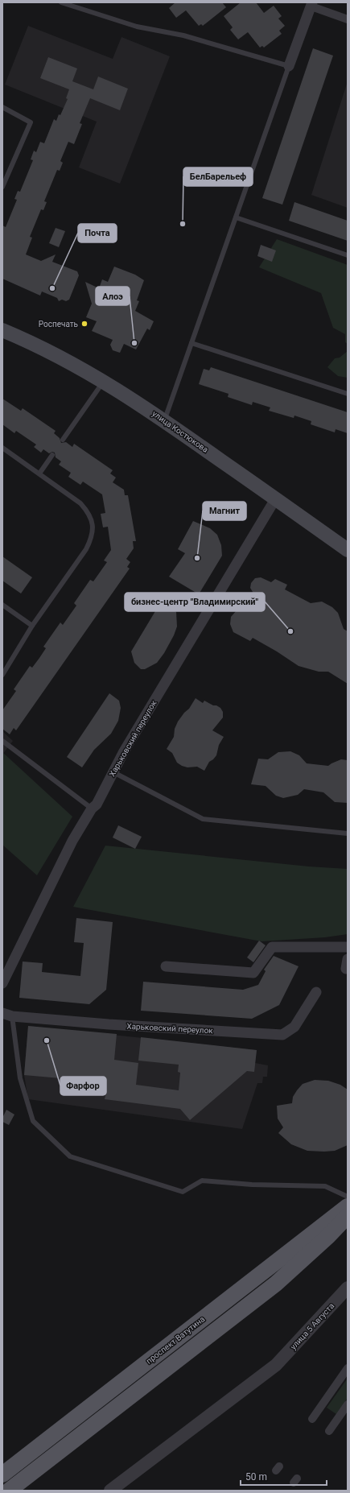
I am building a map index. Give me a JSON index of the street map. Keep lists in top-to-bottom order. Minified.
{"streets":{"main road":["улица Костюкова","проспект Ватутина"],"street":["Харьковский переулок","улица 5 Августа"]},"crossings":[["улица Костюкова","Харьковский переулок"]],"places":["БелБарельеф","Почта","Роспечать","Алоэ","Магнит","бизнес-центр \"Владимирский\"","Фарфор"],"scale_bar":"50 m"}
